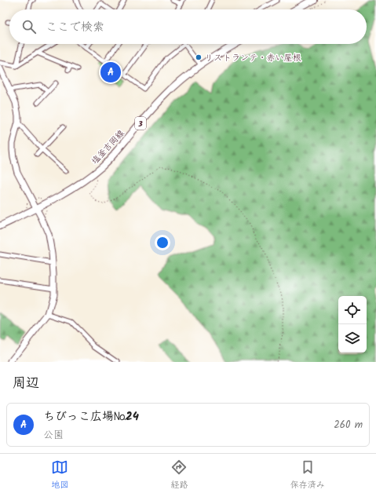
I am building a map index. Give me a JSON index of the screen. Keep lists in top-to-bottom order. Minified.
{"streets":{"main road":["3","塩釜吉岡線"]},"places":["リストランテ・赤い屋根"],"page":{"search":"ここで検索","pins":"A","heading":"周辺","list":[{"mark":"A","name":"ちびっこ広場№24","note":"公園","value":"260 m"}],"nav":["地図","経路","保存済み"]}}
